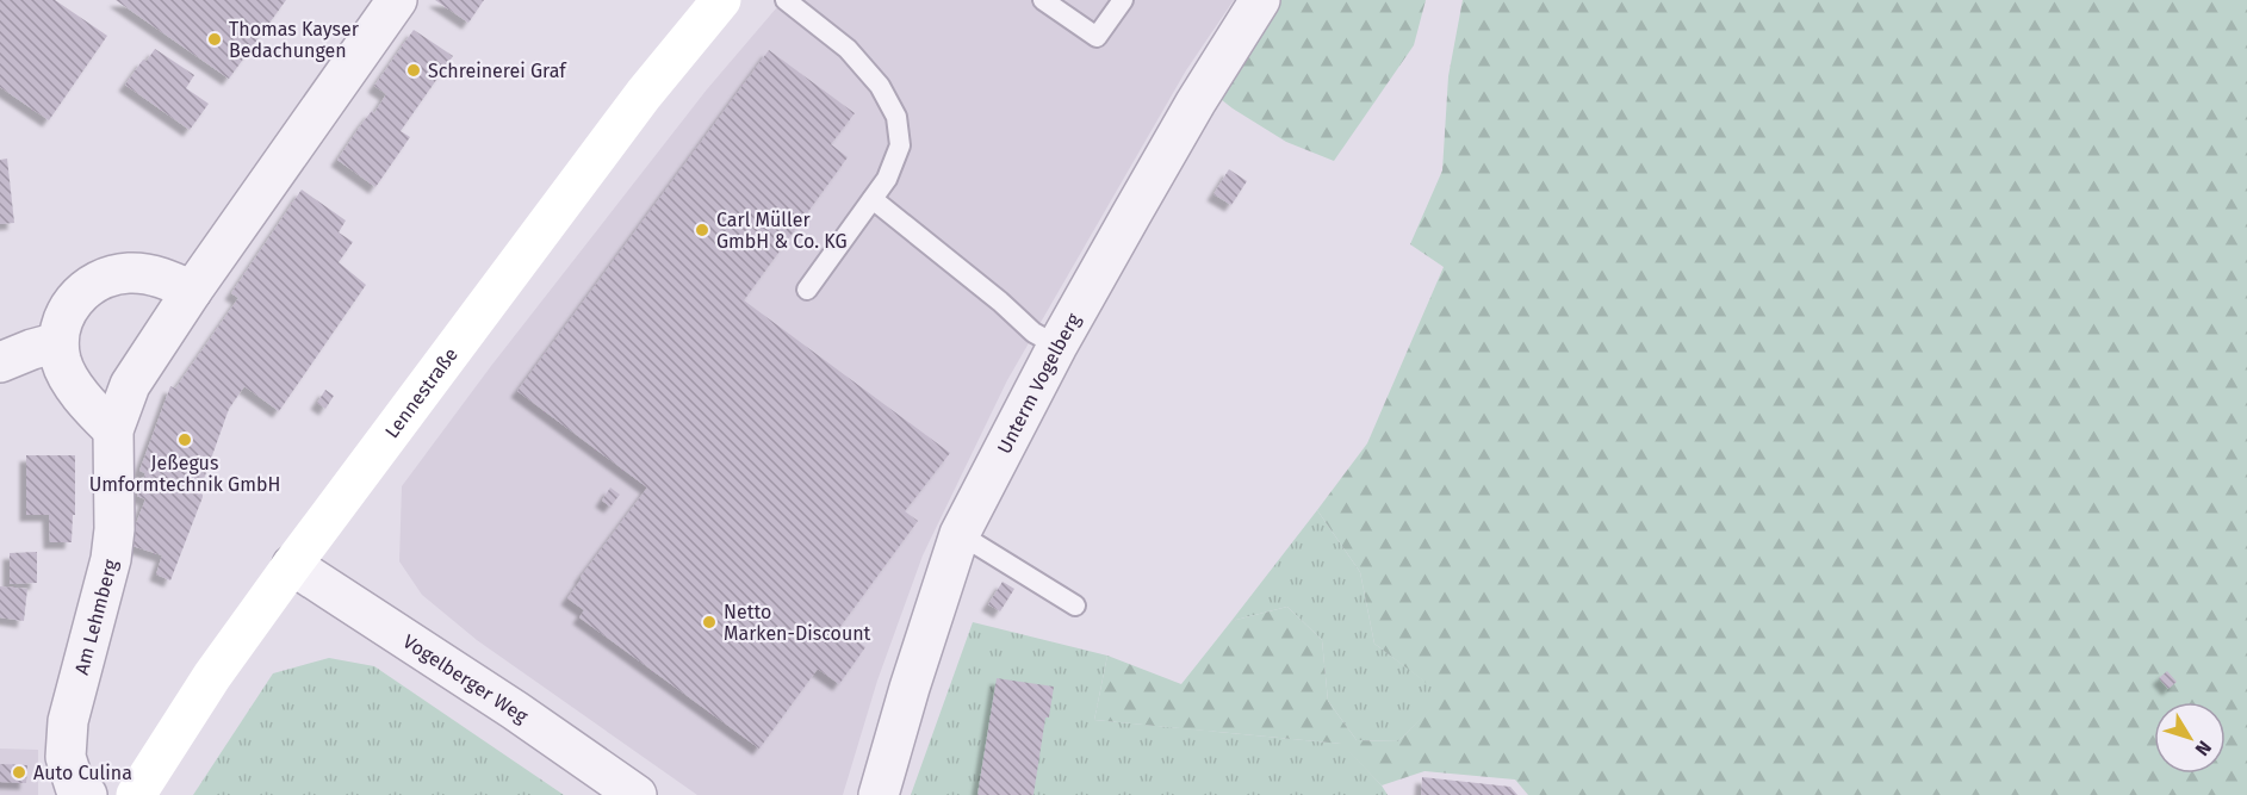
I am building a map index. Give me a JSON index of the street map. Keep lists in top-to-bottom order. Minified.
{"streets":{"main road":["Lennestraße"],"street":["Unterm Vogelberg","Am Lehmberg","Vogelberger Weg"]},"crossings":[["Lennestraße","Vogelberger Weg"]],"places":["Thomas Kayser Bedachungen","Schreinerei Graf","Carl Müller GmbH & Co. KG","Jeßegus Umformtechnik GmbH","Netto Marken-Discount","Auto Culina"],"north":"bottom right"}
